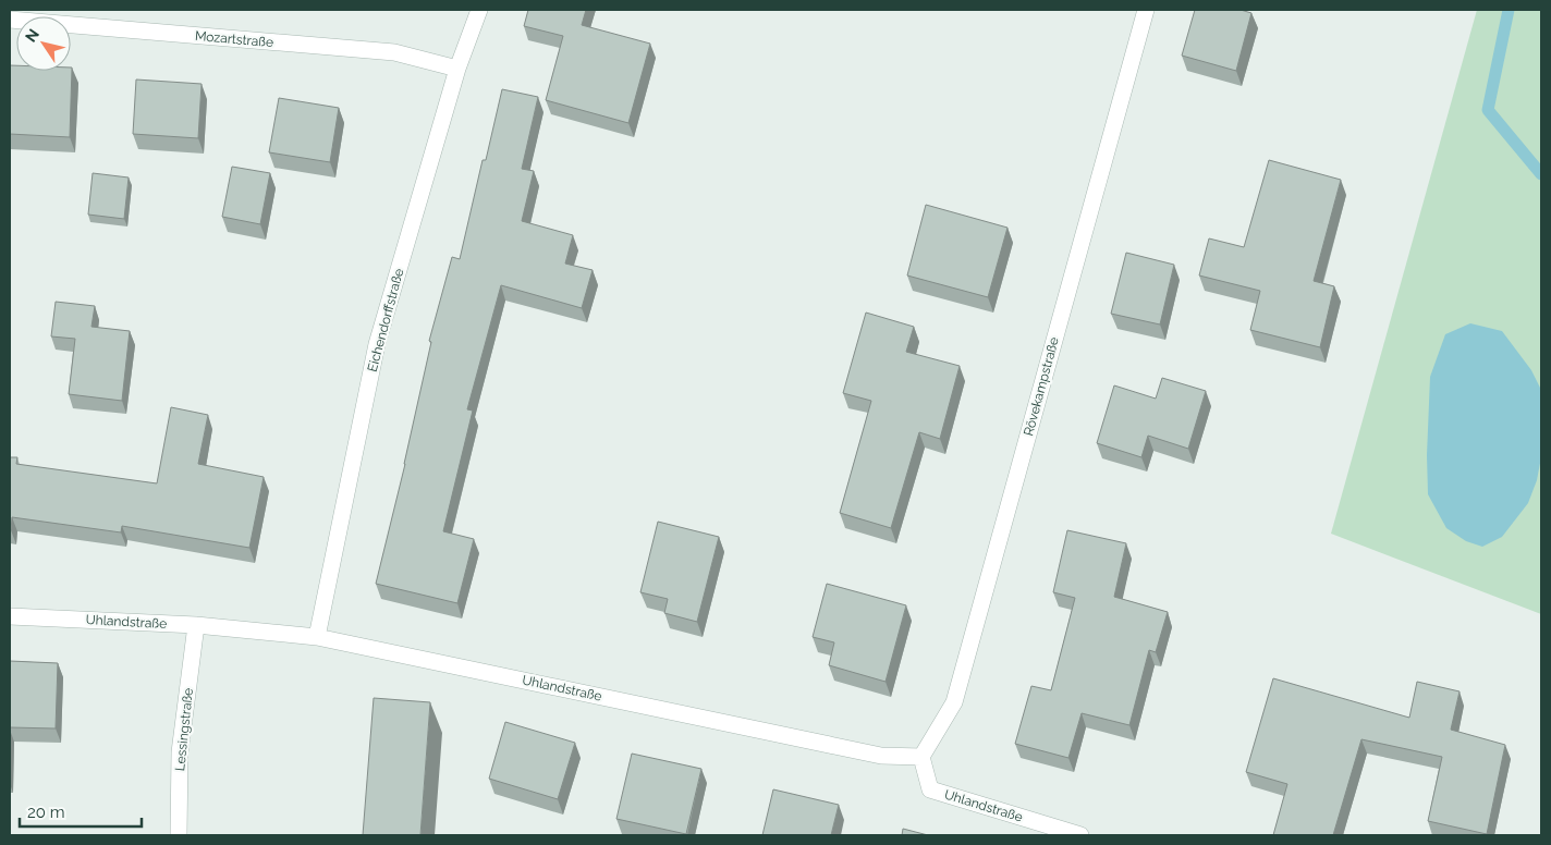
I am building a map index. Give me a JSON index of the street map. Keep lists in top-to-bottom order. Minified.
{"streets":{"street":["Mozartstraße","Eichendorffstraße","Rövekampstraße","Uhlandstraße","Lessingstraße"]},"crossings":[["Mozartstraße","Eichendorffstraße"],["Eichendorffstraße","Uhlandstraße"],["Rövekampstraße","Uhlandstraße"],["Uhlandstraße","Lessingstraße"]],"scale_bar":"20 m","north":"top left"}
